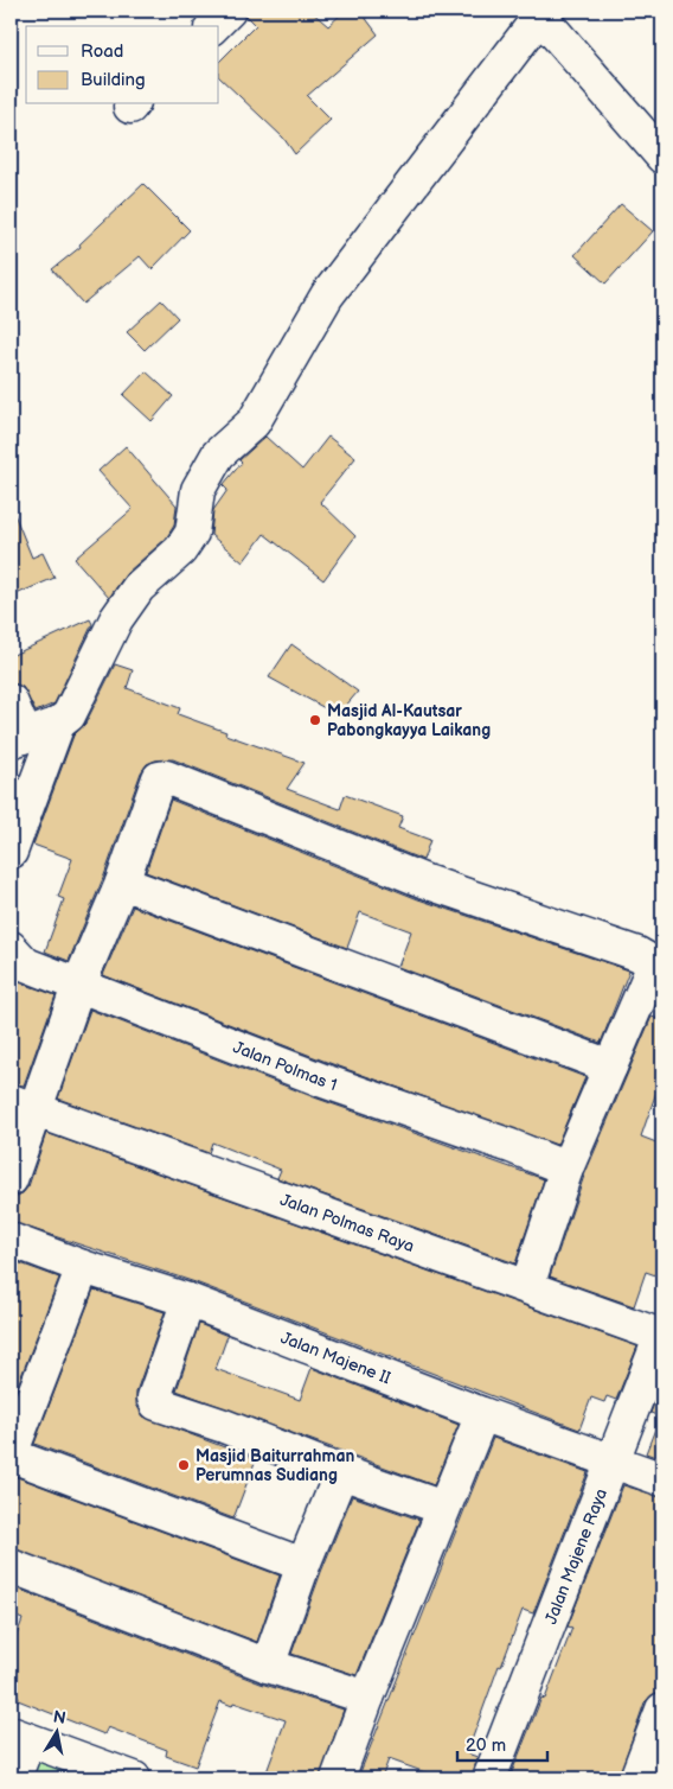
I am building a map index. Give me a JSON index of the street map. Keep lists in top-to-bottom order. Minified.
{"streets":{"street":["Jalan Polmas 1","Jalan Polmas Raya","Jalan Majene II","Jalan Majene Raya"]},"crossings":[["Jalan Polmas Raya","Jalan Majene Raya"],["Jalan Majene II","Jalan Majene Raya"]],"places":["Masjid Al-Kautsar Pabongkayya Laikang","Masjid Baiturrahman Perumnas Sudiang"],"legend":["Road","Building"],"scale_bar":"20 m","north":"top"}
